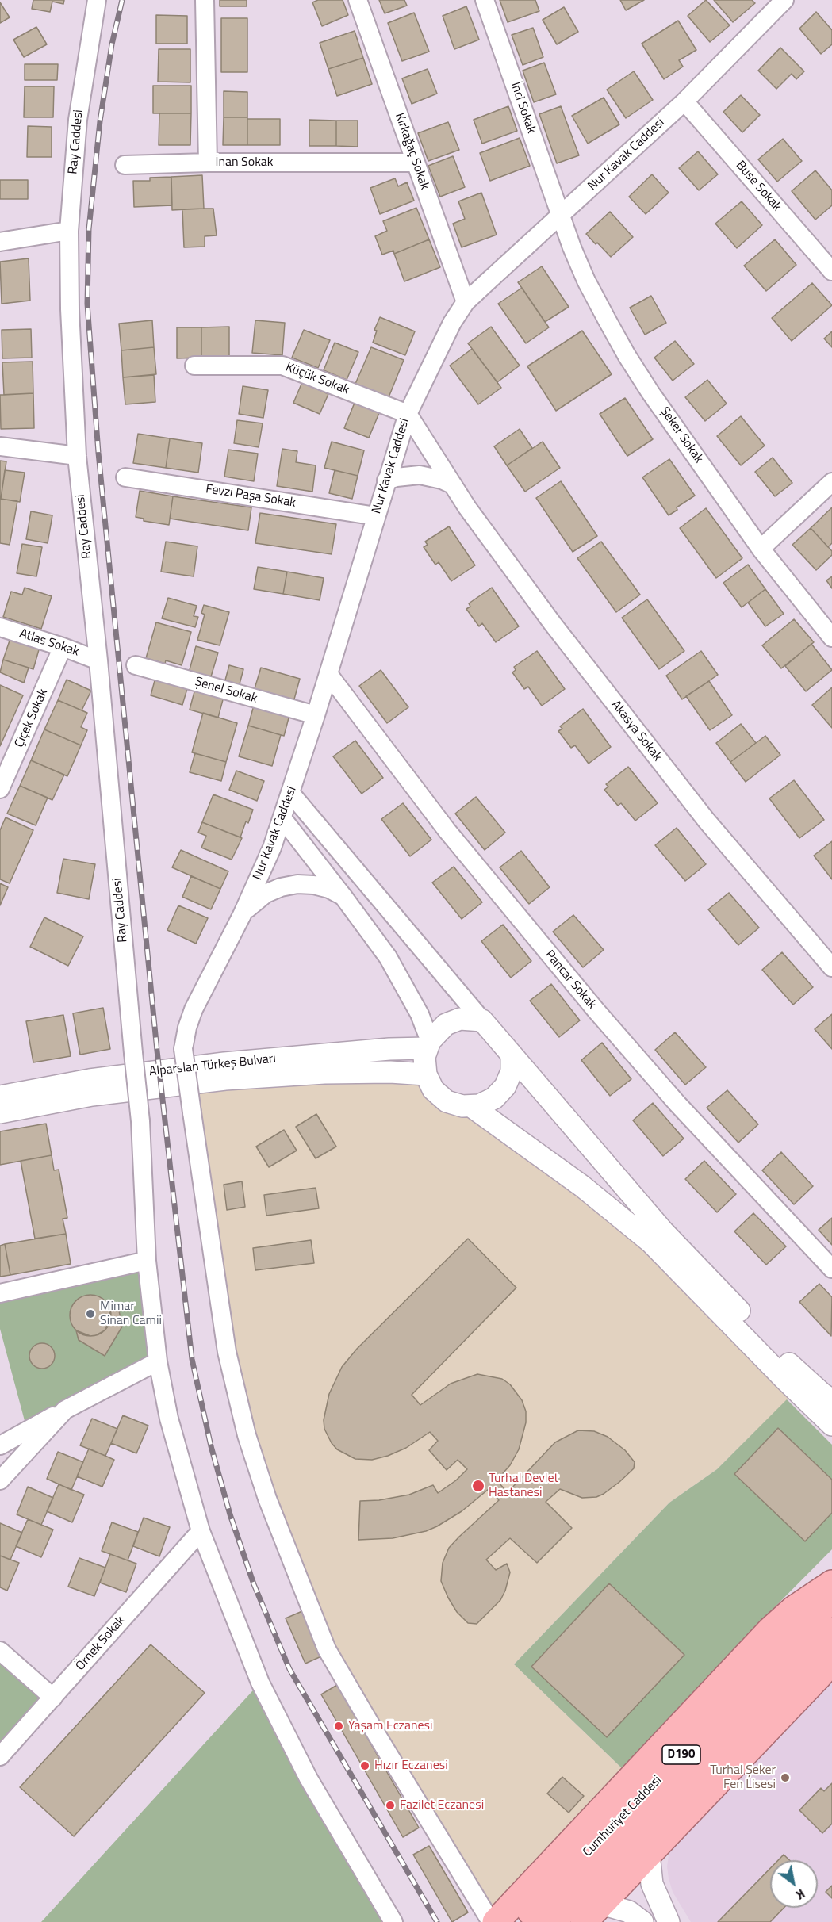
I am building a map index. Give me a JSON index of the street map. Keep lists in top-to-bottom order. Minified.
{"streets":{"highway":["D190","Cumhuriyet Caddesi"],"street":["İnci Sokak","Ray Caddesi","Kırkağaç Sokak","Nur Kavak Caddesi","İnan Sokak","Buse Sokak","Küçük Sokak","Şeker Sokak","Fevzi Paşa Sokak","Atlas Sokak","Şenel Sokak","Çiçek Sokak","Akasya Sokak","Pancar Sokak","Alparslan Türkeş Bulvarı","Örnek Sokak"]},"crossings":[["İnci Sokak","Nur Kavak Caddesi"],["İnci Sokak","Şeker Sokak"],["Ray Caddesi","Atlas Sokak"],["Ray Caddesi","Örnek Sokak"],["Kırkağaç Sokak","Nur Kavak Caddesi"],["Kırkağaç Sokak","İnan Sokak"],["Nur Kavak Caddesi","Buse Sokak"],["Nur Kavak Caddesi","Küçük Sokak"],["Nur Kavak Caddesi","Şeker Sokak"],["Nur Kavak Caddesi","Fevzi Paşa Sokak"],["Nur Kavak Caddesi","Şenel Sokak"],["Nur Kavak Caddesi","Akasya Sokak"],["Nur Kavak Caddesi","Pancar Sokak"],["Nur Kavak Caddesi","Alparslan Türkeş Bulvarı"],["Küçük Sokak","Akasya Sokak"],["Atlas Sokak","Çiçek Sokak"]],"places":["Mimar Sinan Camii","Turhal Devlet Hastanesi","Yaşam Eczanesi","Hızır Eczanesi","Turhal Şeker Fen Lisesi","Fazilet Eczanesi"],"north":"bottom right"}
